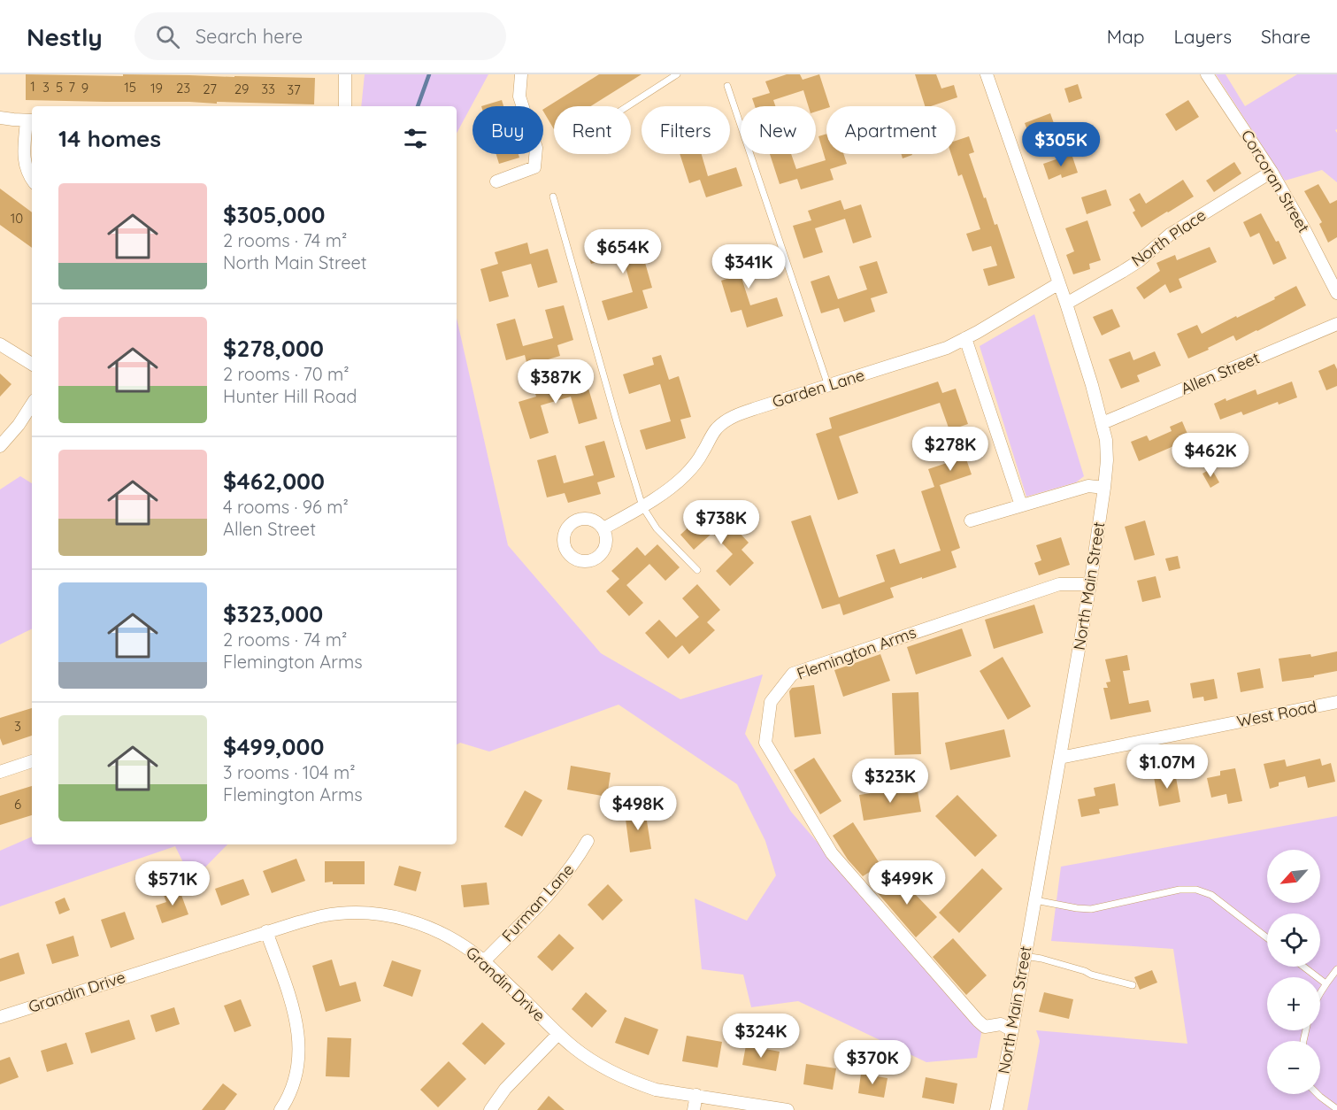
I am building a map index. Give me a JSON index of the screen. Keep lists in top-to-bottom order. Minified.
{"streets":{"street":["Corcoran Street","North Place","Allen Street","Garden Lane","North Main Street","Flemington Arms","West Road","Furman Lane","Grandin Drive"]},"crossings":[["Corcoran Street","North Place"],["North Place","North Main Street"],["Allen Street","North Main Street"],["Garden Lane","North Main Street"],["North Main Street","Flemington Arms"],["North Main Street","West Road"],["Furman Lane","Grandin Drive"]],"house_numbers":["1","3","5","7","15","9","19","23","27","29","33","37","10","3","6"],"north":"bottom left","page":{"header":"Nestly","search":"Search here","nav":["Map","Layers","Share"],"chip":["Buy","Rent","Filters","New","Apartment"],"heading":"14 homes","price":["$305K","$654K","$341K","$387K","$278K","$462K","$738K","$1.07M","$323K","$498K","$499K","$571K","$324K","$370K"],"list":[{"name":"$305,000","note":"2 rooms · 74 m² · North Main Street"},{"name":"$278,000","note":"2 rooms · 70 m² · Hunter Hill Road"},{"name":"$462,000","note":"4 rooms · 96 m² · Allen Street"},{"name":"$323,000","note":"2 rooms · 74 m² · Flemington Arms"},{"name":"$499,000","note":"3 rooms · 104 m² · Flemington Arms"}],"map_buttons":["+","−"]}}
